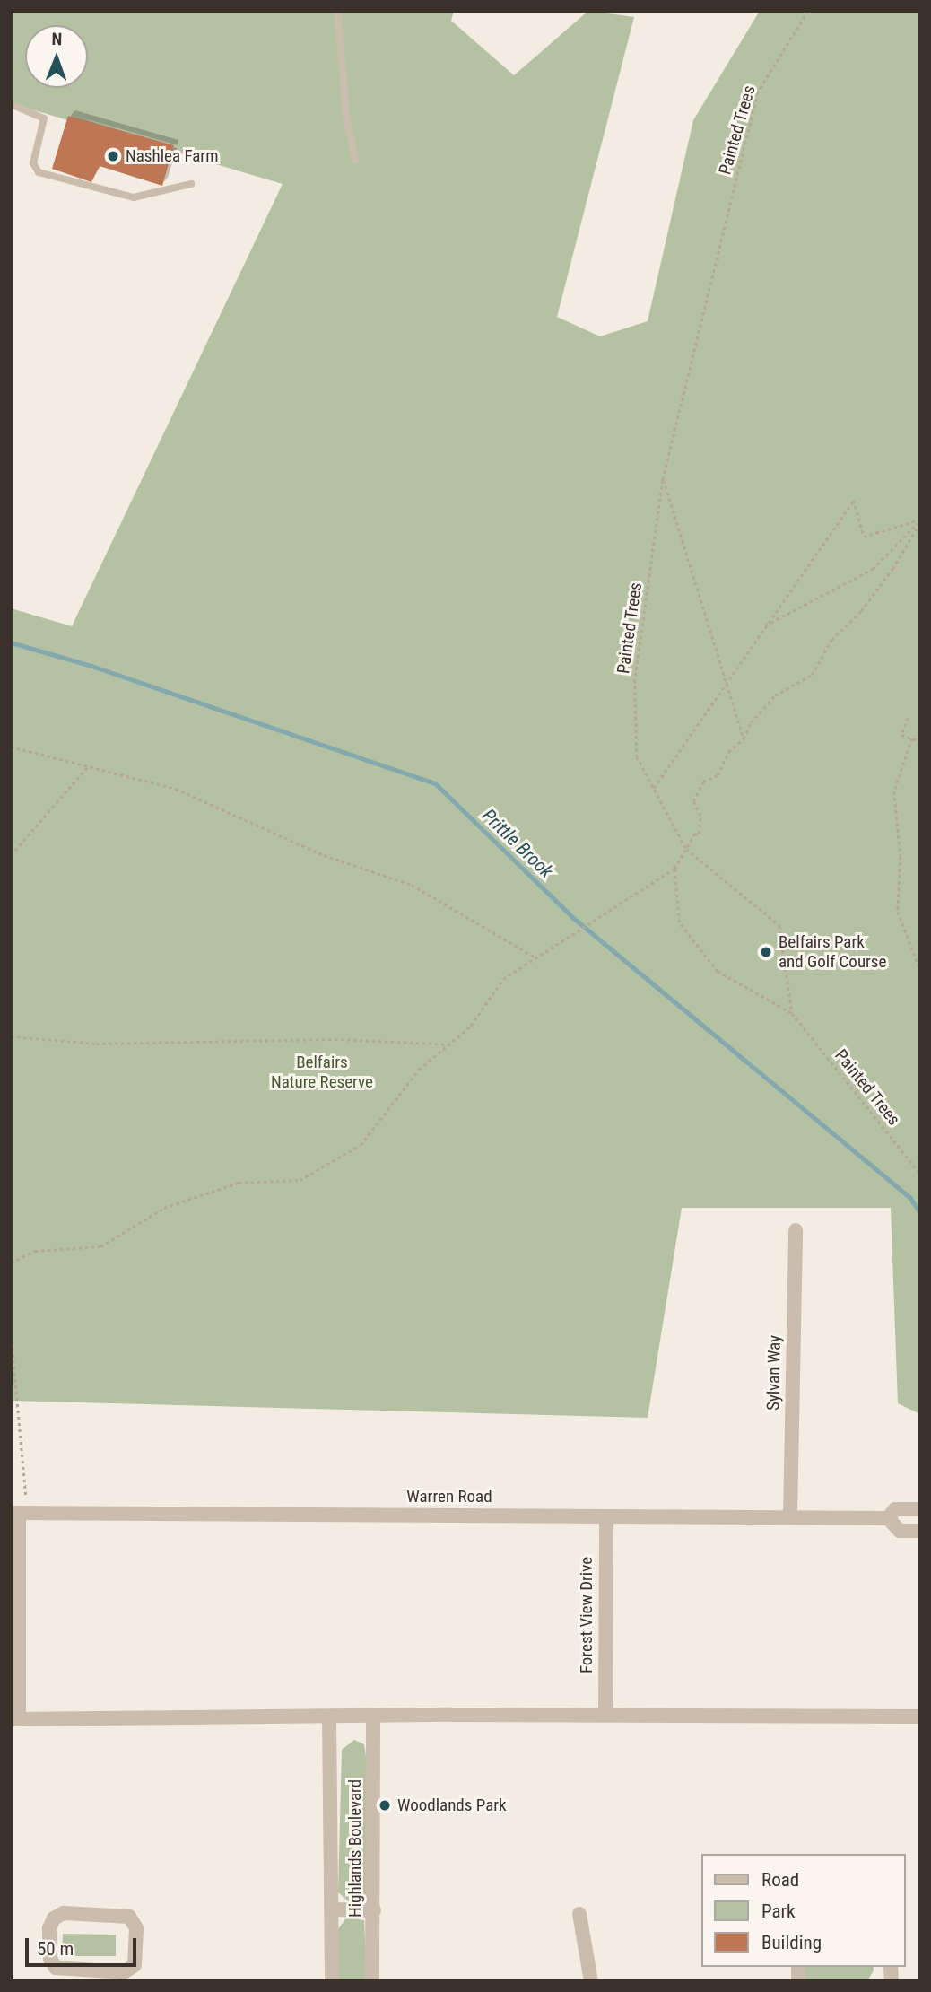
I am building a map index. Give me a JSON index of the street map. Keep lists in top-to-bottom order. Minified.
{"streets":{"street":["Sylvan Way","Warren Road","Forest View Drive","Highlands Boulevard"],"path":["Painted Trees"]},"crossings":[["Sylvan Way","Warren Road"],["Warren Road","Forest View Drive"]],"water":["Prittle Brook"],"parks":["Belfairs Nature Reserve"],"places":["Nashlea Farm","Belfairs Park and Golf Course","Woodlands Park"],"legend":["Road","Park","Building"],"scale_bar":"50 m","north":"top"}
